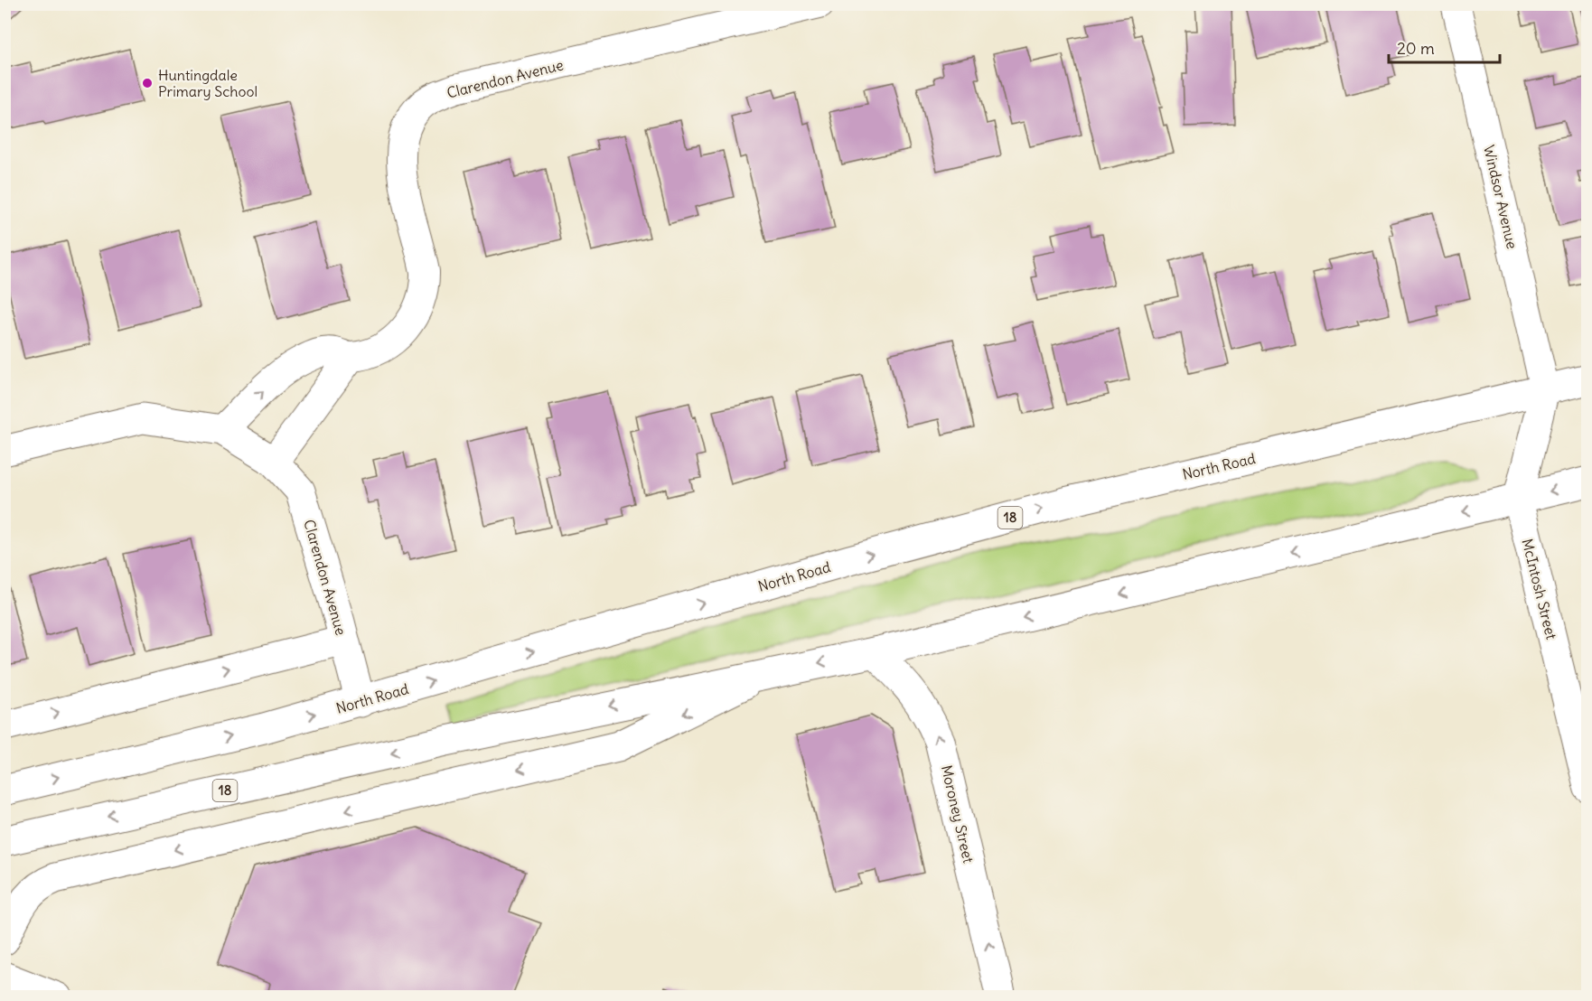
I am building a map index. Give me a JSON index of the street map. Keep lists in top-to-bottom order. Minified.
{"streets":{"main road":["Clarendon Avenue","North Road","18","Moroney Street"],"street":["Windsor Avenue","McIntosh Street"]},"crossings":[["Clarendon Avenue","North Road"],["Windsor Avenue","North Road"],["Windsor Avenue","McIntosh Street"],["North Road","McIntosh Street"],["18","McIntosh Street"],["18","Moroney Street"]],"one_way":["Moroney Street"],"places":["Huntingdale Primary School"],"scale_bar":"20 m"}
